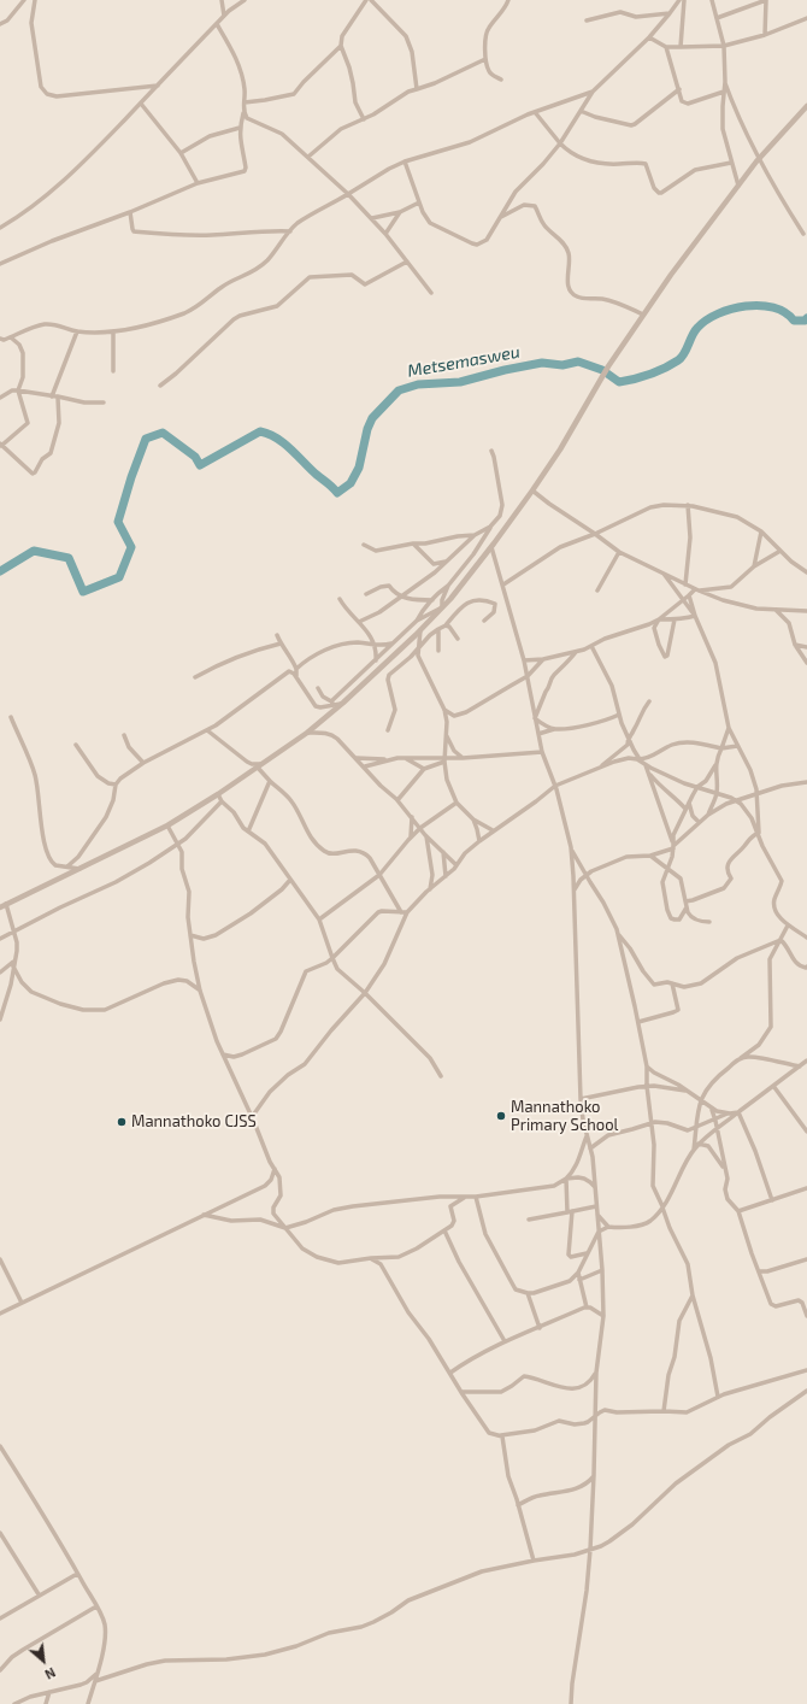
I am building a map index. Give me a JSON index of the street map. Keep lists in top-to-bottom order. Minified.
{"water":["Metsemasweu"],"places":["Mannathoko Primary School","Mannathoko CJSS"],"north":"bottom right"}
